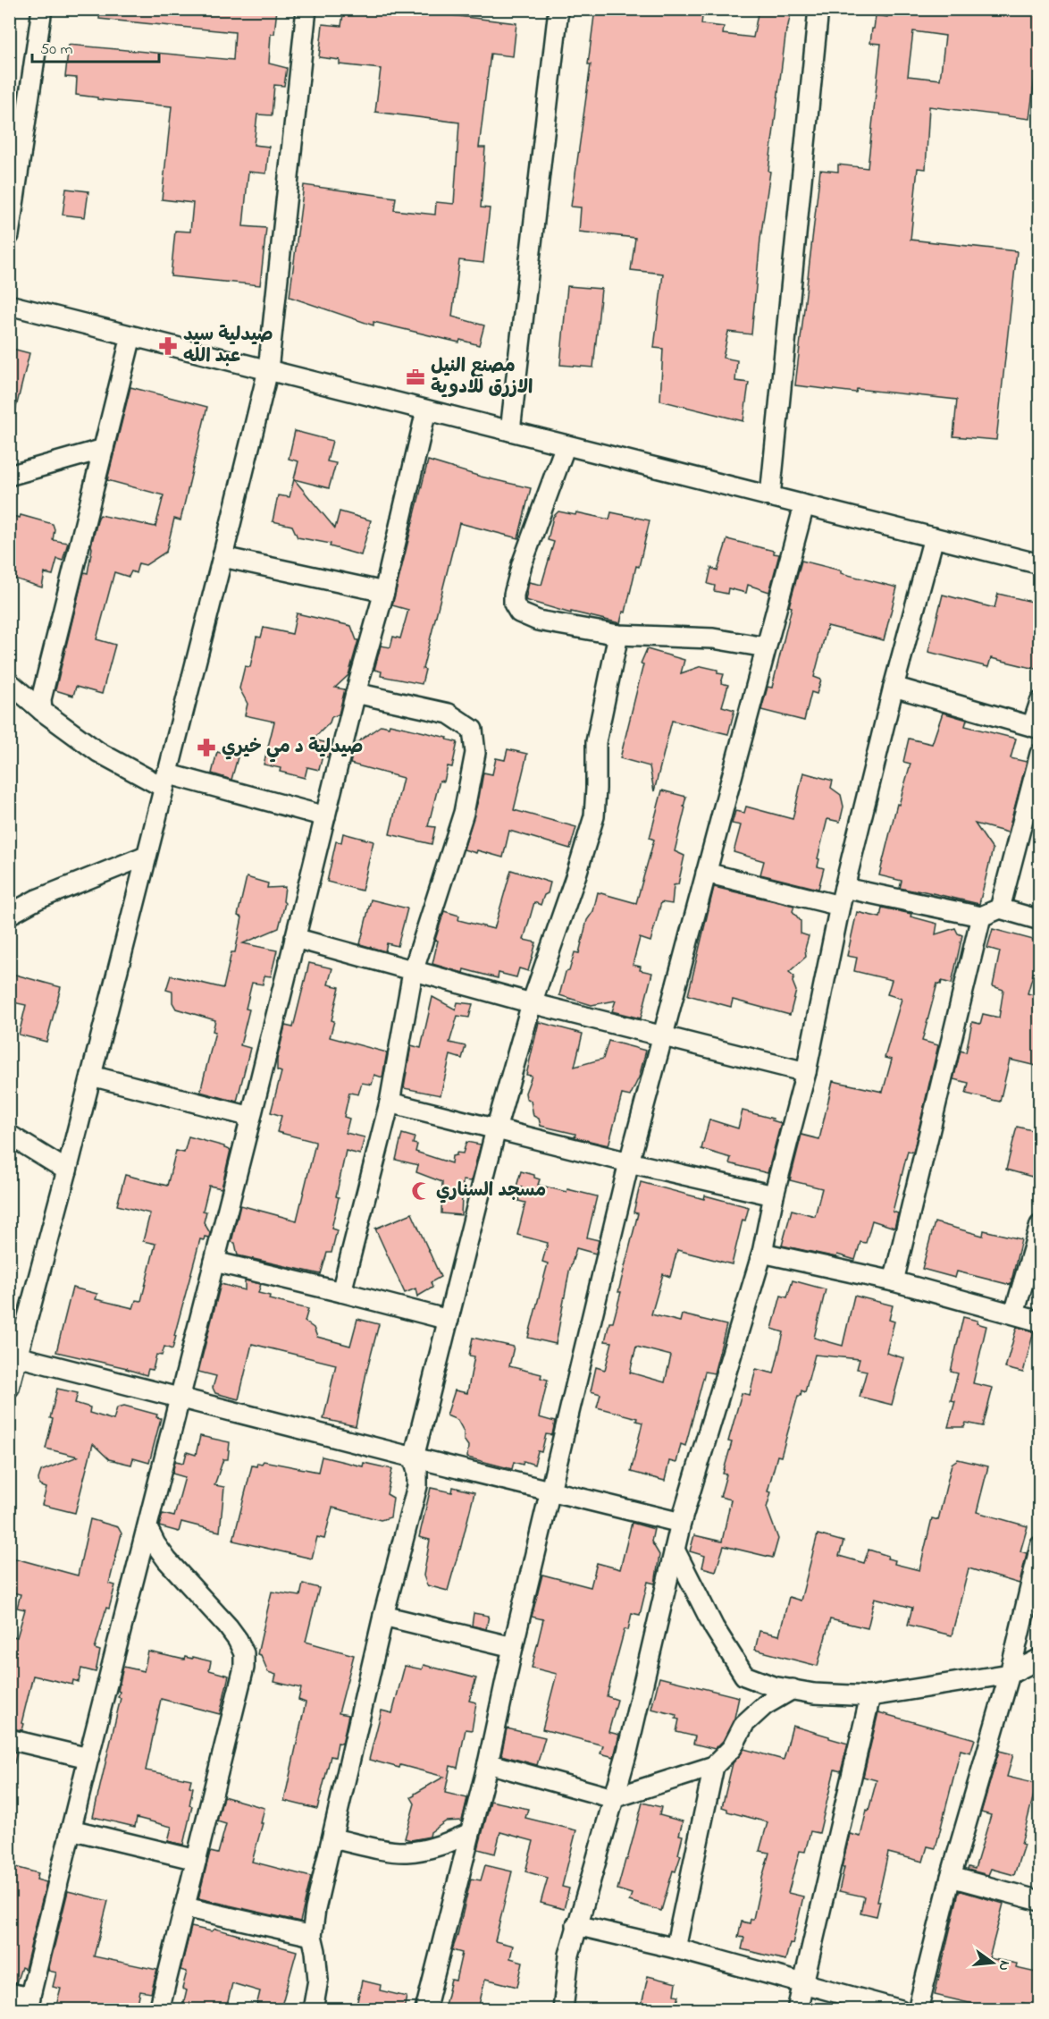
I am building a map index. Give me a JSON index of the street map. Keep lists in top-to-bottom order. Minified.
{"places":{"pharmacy":["صيدلية سيد عبد الله","صيدلية د مي خيري"],"office":["مصنع النيل الازرق للادوية"],"mosque":["مسجد السناري"]},"scale_bar":"50 m","north":"right"}
